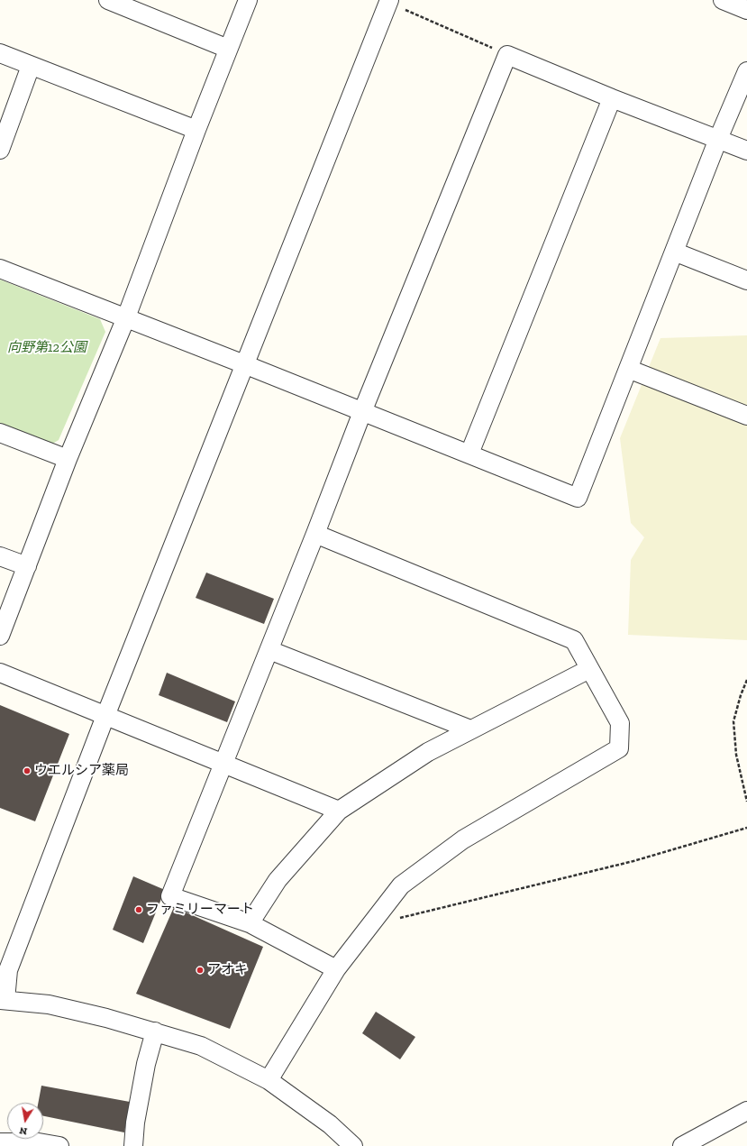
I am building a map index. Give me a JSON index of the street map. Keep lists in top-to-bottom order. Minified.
{"parks":["向野第12公園"],"places":["ウエルシア薬局","ファミリーマート","アオキ"],"north":"bottom"}
